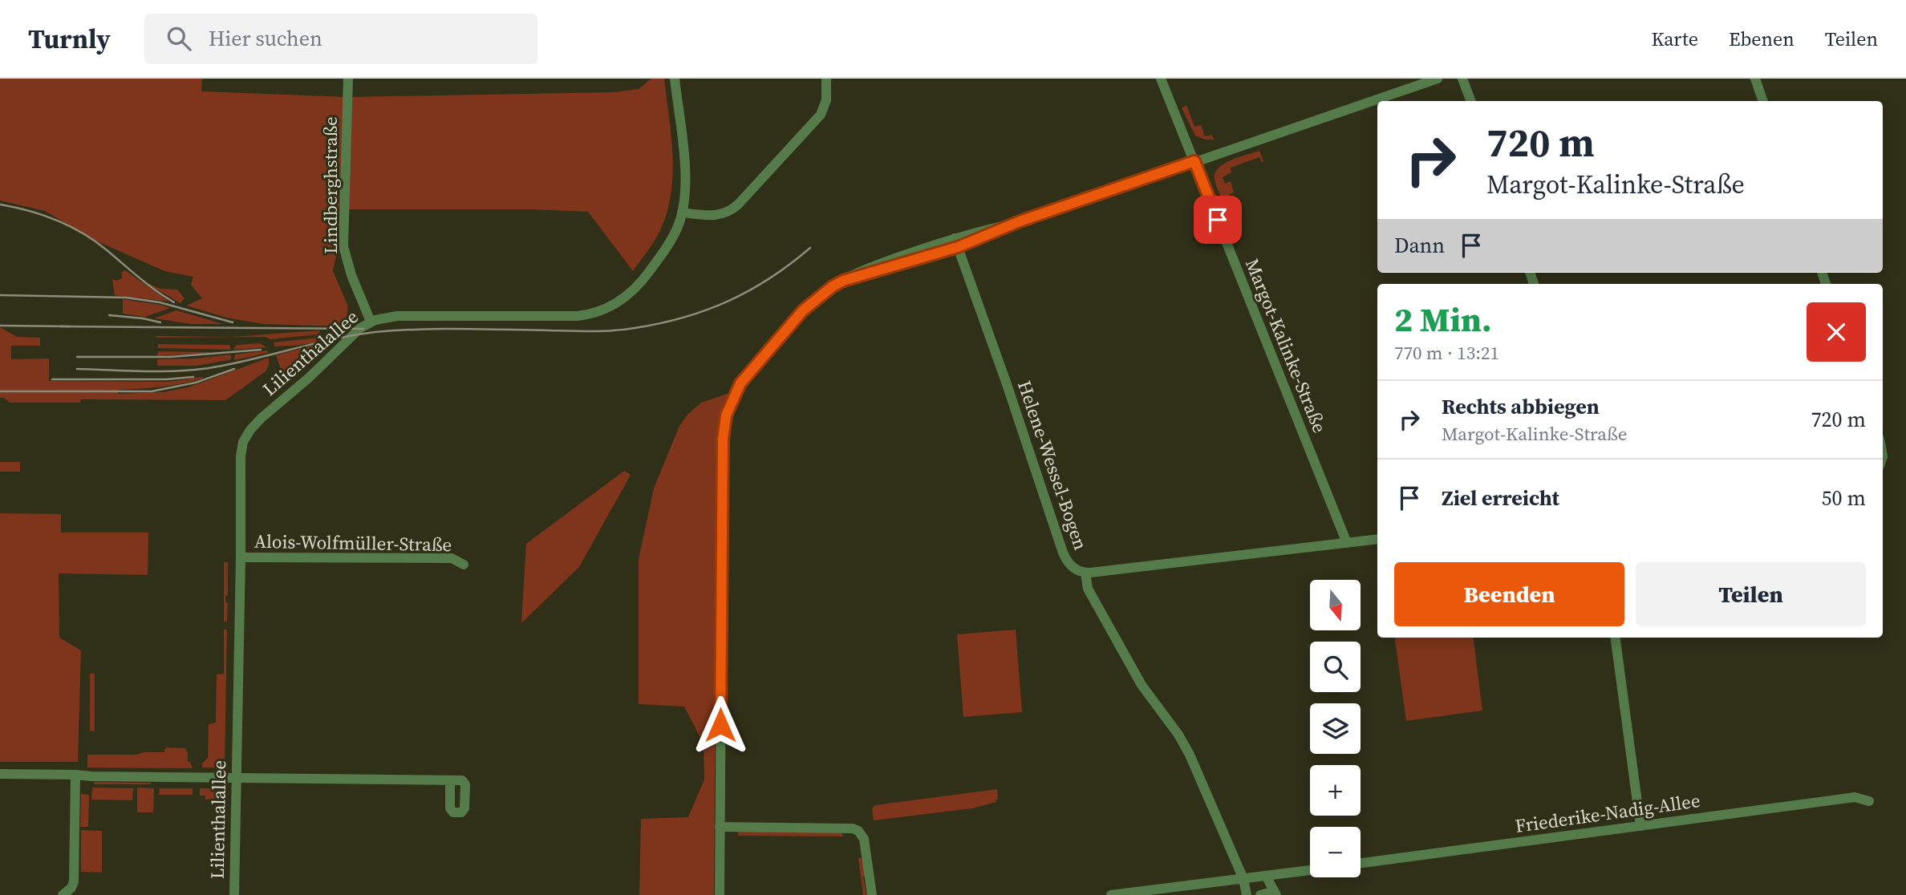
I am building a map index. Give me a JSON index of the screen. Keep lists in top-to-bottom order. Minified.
{"streets":{"street":["Lindberghstraße","Margot-Kalinke-Straße","Lilienthalallee","Helene-Wessel-Bogen","Alois-Wolfmüller-Straße","Friederike-Nadig-Allee"]},"crossings":[["Lindberghstraße","Lilienthalallee"],["Margot-Kalinke-Straße","Helene-Wessel-Bogen"],["Lilienthalallee","Alois-Wolfmüller-Straße"]],"north":"bottom","page":{"header":"Turnly","search":"Hier suchen","nav":["Karte","Ebenen","Teilen"],"turn":["720 m","Margot-Kalinke-Straße"],"then":"Dann","heading":["2 Min.","770 m · 13:21"],"list":[{"name":"Rechts abbiegen","note":"Margot-Kalinke-Straße","value":"720 m"},{"name":"Ziel erreicht","value":"50 m"}],"buttons":["Beenden","Teilen"],"map_buttons":["+","−"]}}
